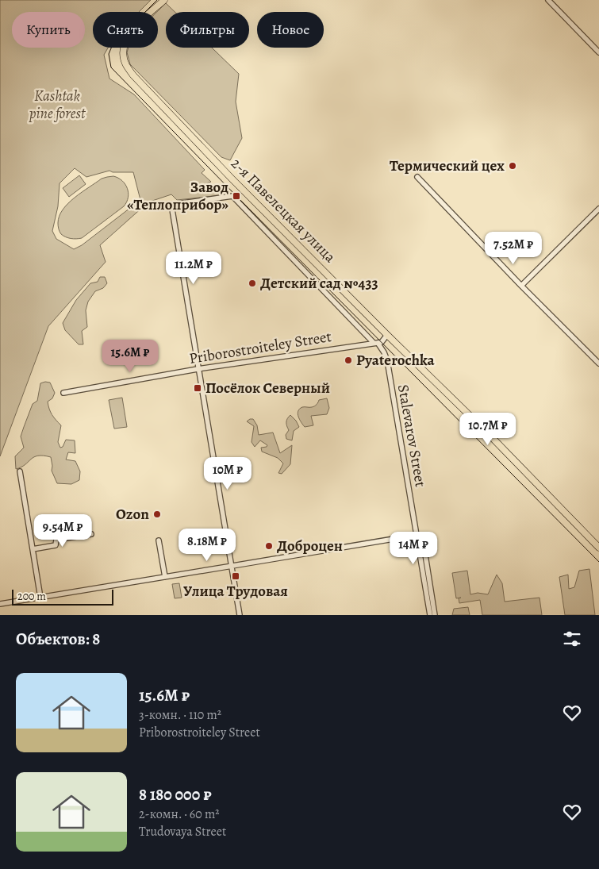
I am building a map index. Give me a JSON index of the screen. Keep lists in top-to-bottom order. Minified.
{"streets":{"main road":["2-я Павелецкая улица"],"street":["Priborostroiteley Street","Stalevarov Street"]},"crossings":[["Priborostroiteley Street","Stalevarov Street"]],"parks":["Kashtak pine forest"],"places":{"other":["Термический цех","Детский сад №433","Pyaterochka","Ozon","Доброцен"],"transit":["Завод «Теплоприбор»","Посёлок Северный","Улица Трудовая"]},"scale_bar":"200 m","page":{"chip":["Купить","Снять","Фильтры","Новое"],"price":["7.52M ₽","11.2M ₽","15.6M ₽","10.7M ₽","10M ₽","9.54M ₽","8.18M ₽","14M ₽"],"scale":"200 m","heading":"Объектов: 8","list":[{"name":"15.6M ₽","note":"3-комн. · 110 m² · Priborostroiteley Street"},{"name":"8 180 000 ₽","note":"2-комн. · 60 m² · Trudovaya Street"}]}}
